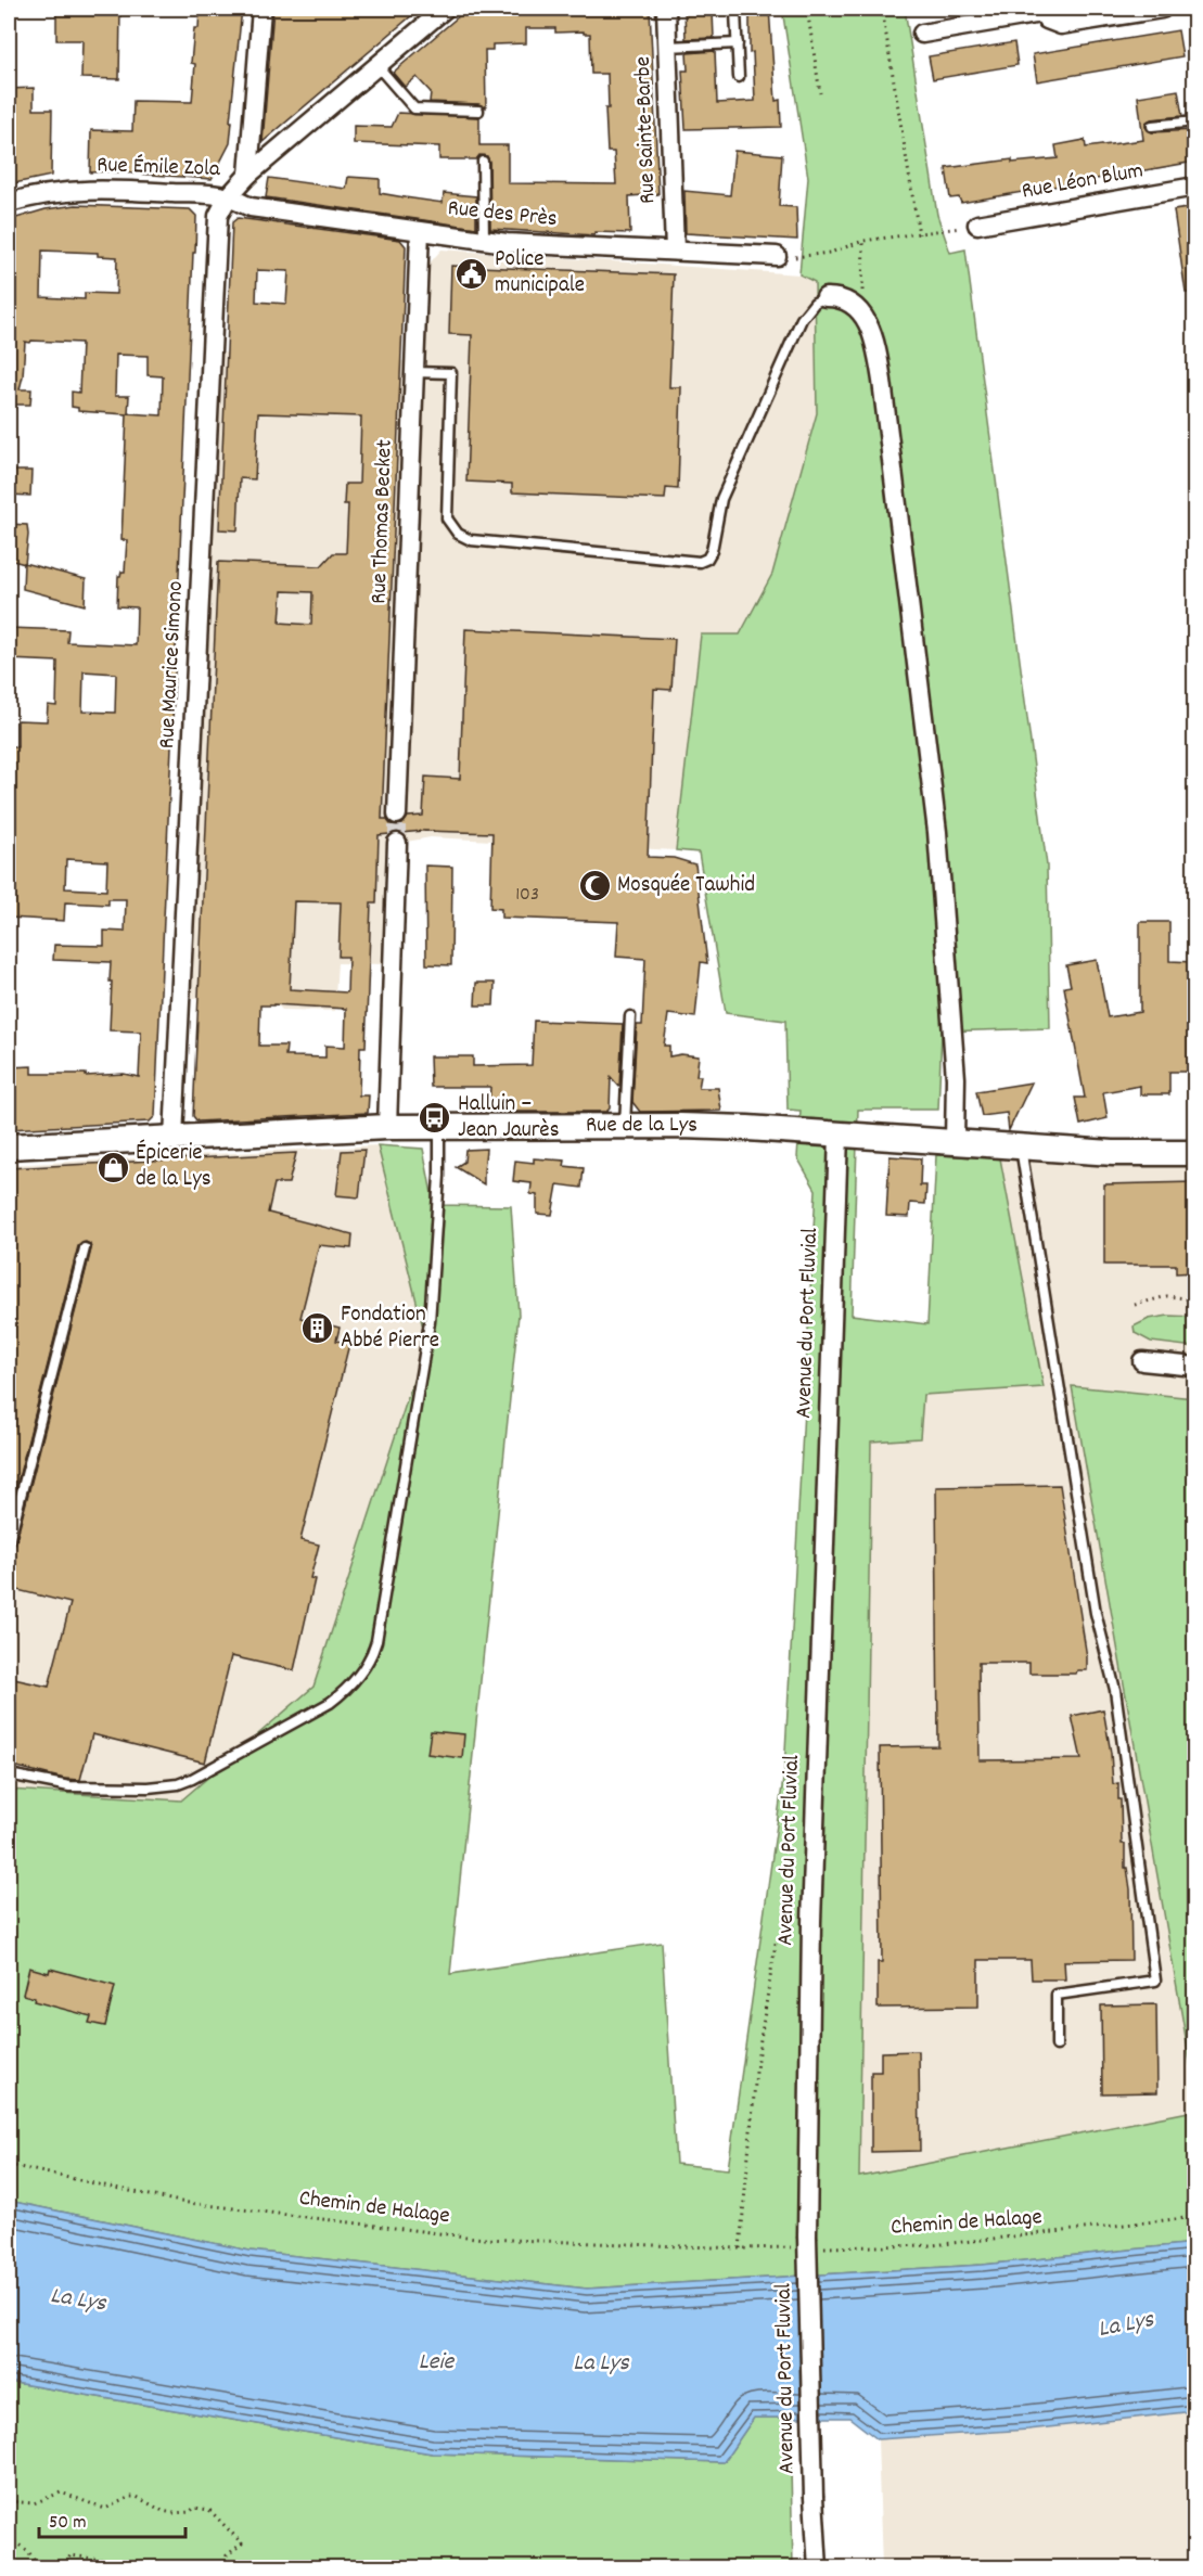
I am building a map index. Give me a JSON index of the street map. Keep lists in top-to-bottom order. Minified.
{"streets":{"main road":["Rue de la Lys"],"street":["Rue Sainte-Barbe","Rue Émile Zola","Rue Léon Blum","Rue des Près","Rue Thomas Becket","Rue Maurice Simono","Avenue du Port Fluvial"],"path":["Chemin de Halage"]},"crossings":[["Rue Sainte-Barbe","Rue des Près"],["Rue Émile Zola","Rue des Près"],["Rue Émile Zola","Rue Maurice Simono"],["Rue des Près","Rue Thomas Becket"],["Rue des Près","Rue Maurice Simono"],["Rue Maurice Simono","Rue de la Lys"],["Rue de la Lys","Avenue du Port Fluvial"],["Avenue du Port Fluvial","Chemin de Halage"]],"water":["La Lys","Leie"],"places":{"public building":["Police municipale"],"mosque":["Mosquée Tawhid"],"bus stop":["Halluin – Jean Jaurès"],"shop":["Épicerie de la Lys"],"building":["Fondation Abbé Pierre"]},"house_numbers":["103"],"scale_bar":"50 m"}
